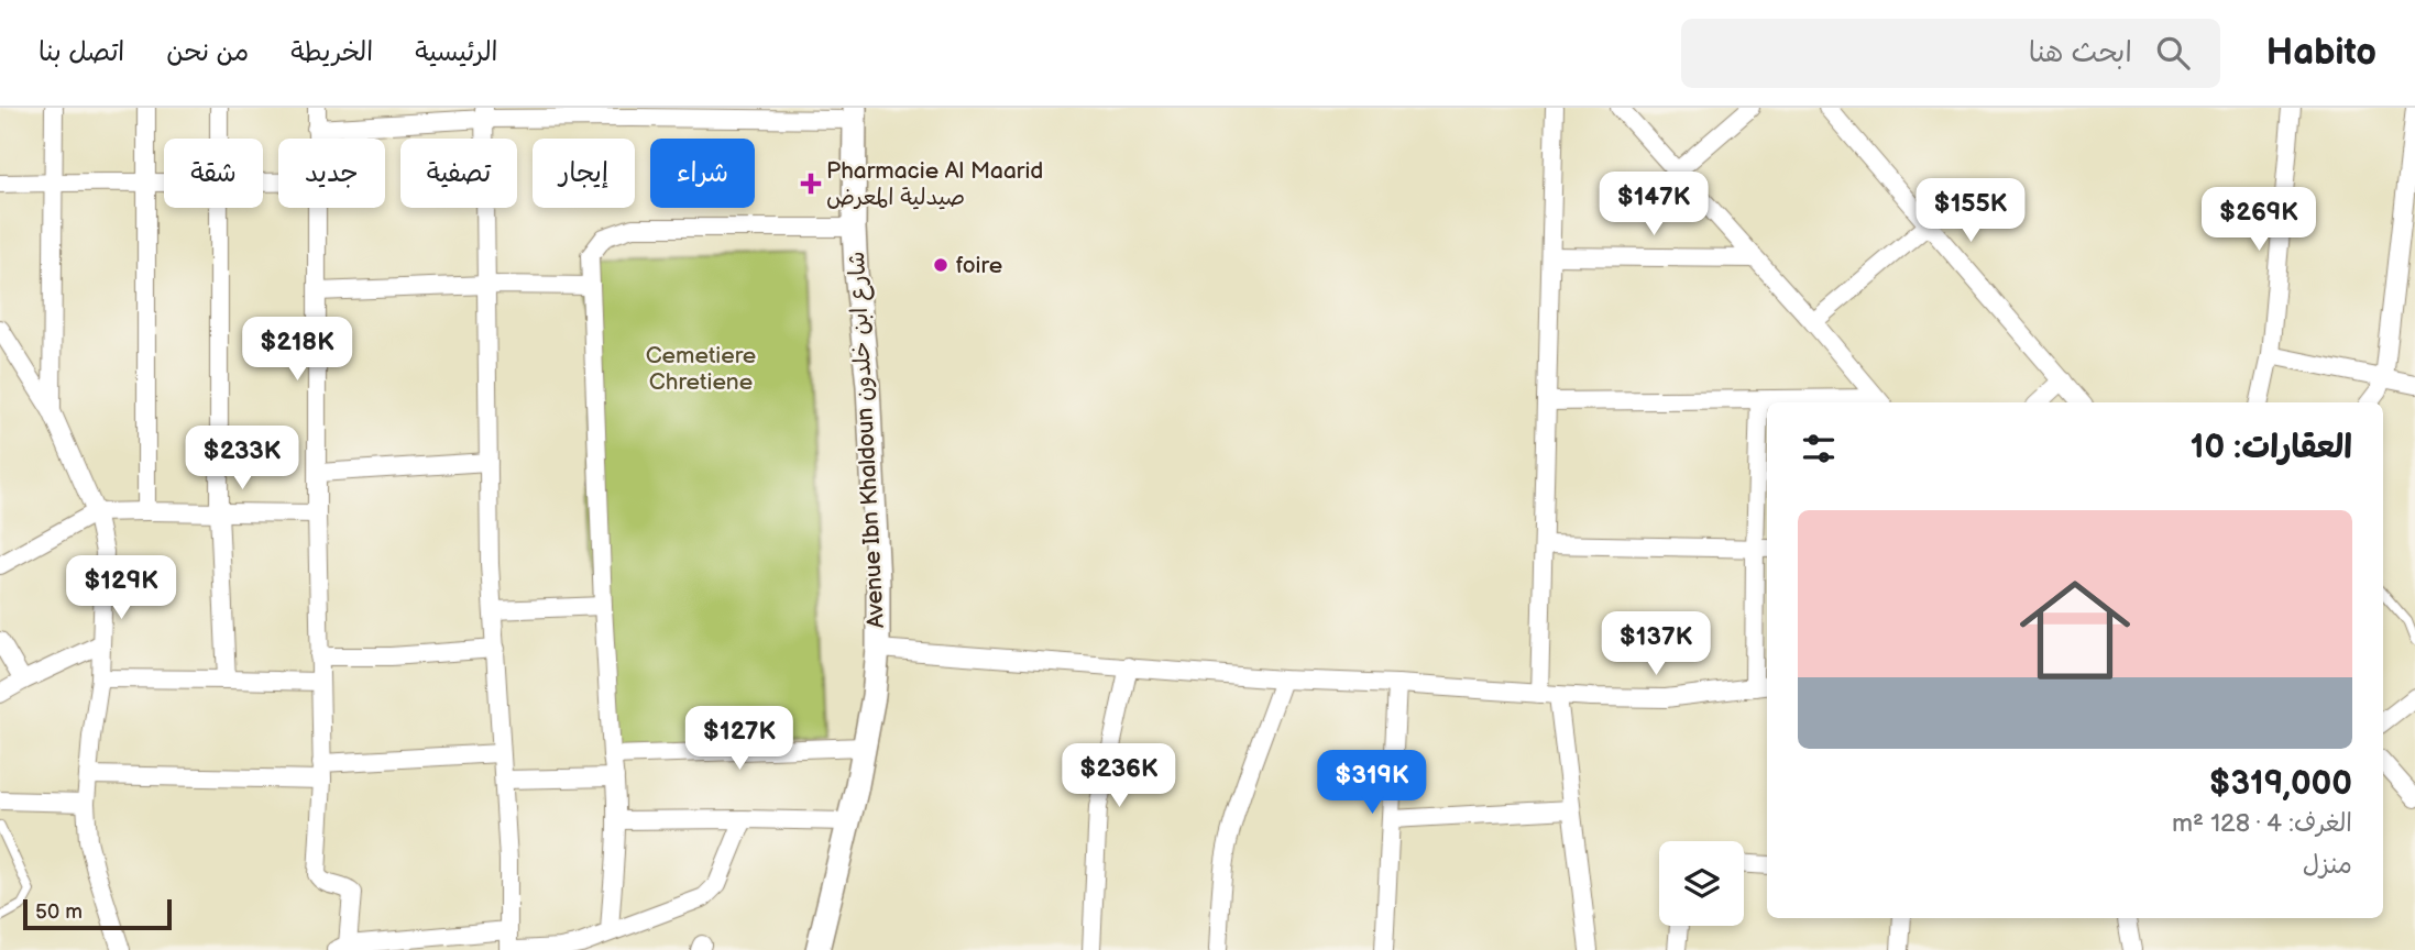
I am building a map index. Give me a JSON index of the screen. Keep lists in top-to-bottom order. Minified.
{"streets":{"street":["Avenue Ibn Khaldoun شارع ابن خلدون"]},"parks":["Cemetiere Chretiene"],"places":{"health":["Pharmacie Al Maarid صيدلية المعرض"],"other":["foire"]},"scale_bar":"50 m","page":{"header":"Habito","search":"ابحث هنا","nav":["الرئيسية","الخريطة","من نحن","اتصل بنا"],"chip":["شراء","إيجار","تصفية","جديد","شقة"],"price":["$147K","$155K","$269K","$218K","$233K","$129K","$137K","$127K","$236K","$319K"],"heading":"العقارات: 10","list":[{"name":"$319,000","note":"الغرف: 4 · 128 m² · منزل"}],"scale":"50 m"}}
